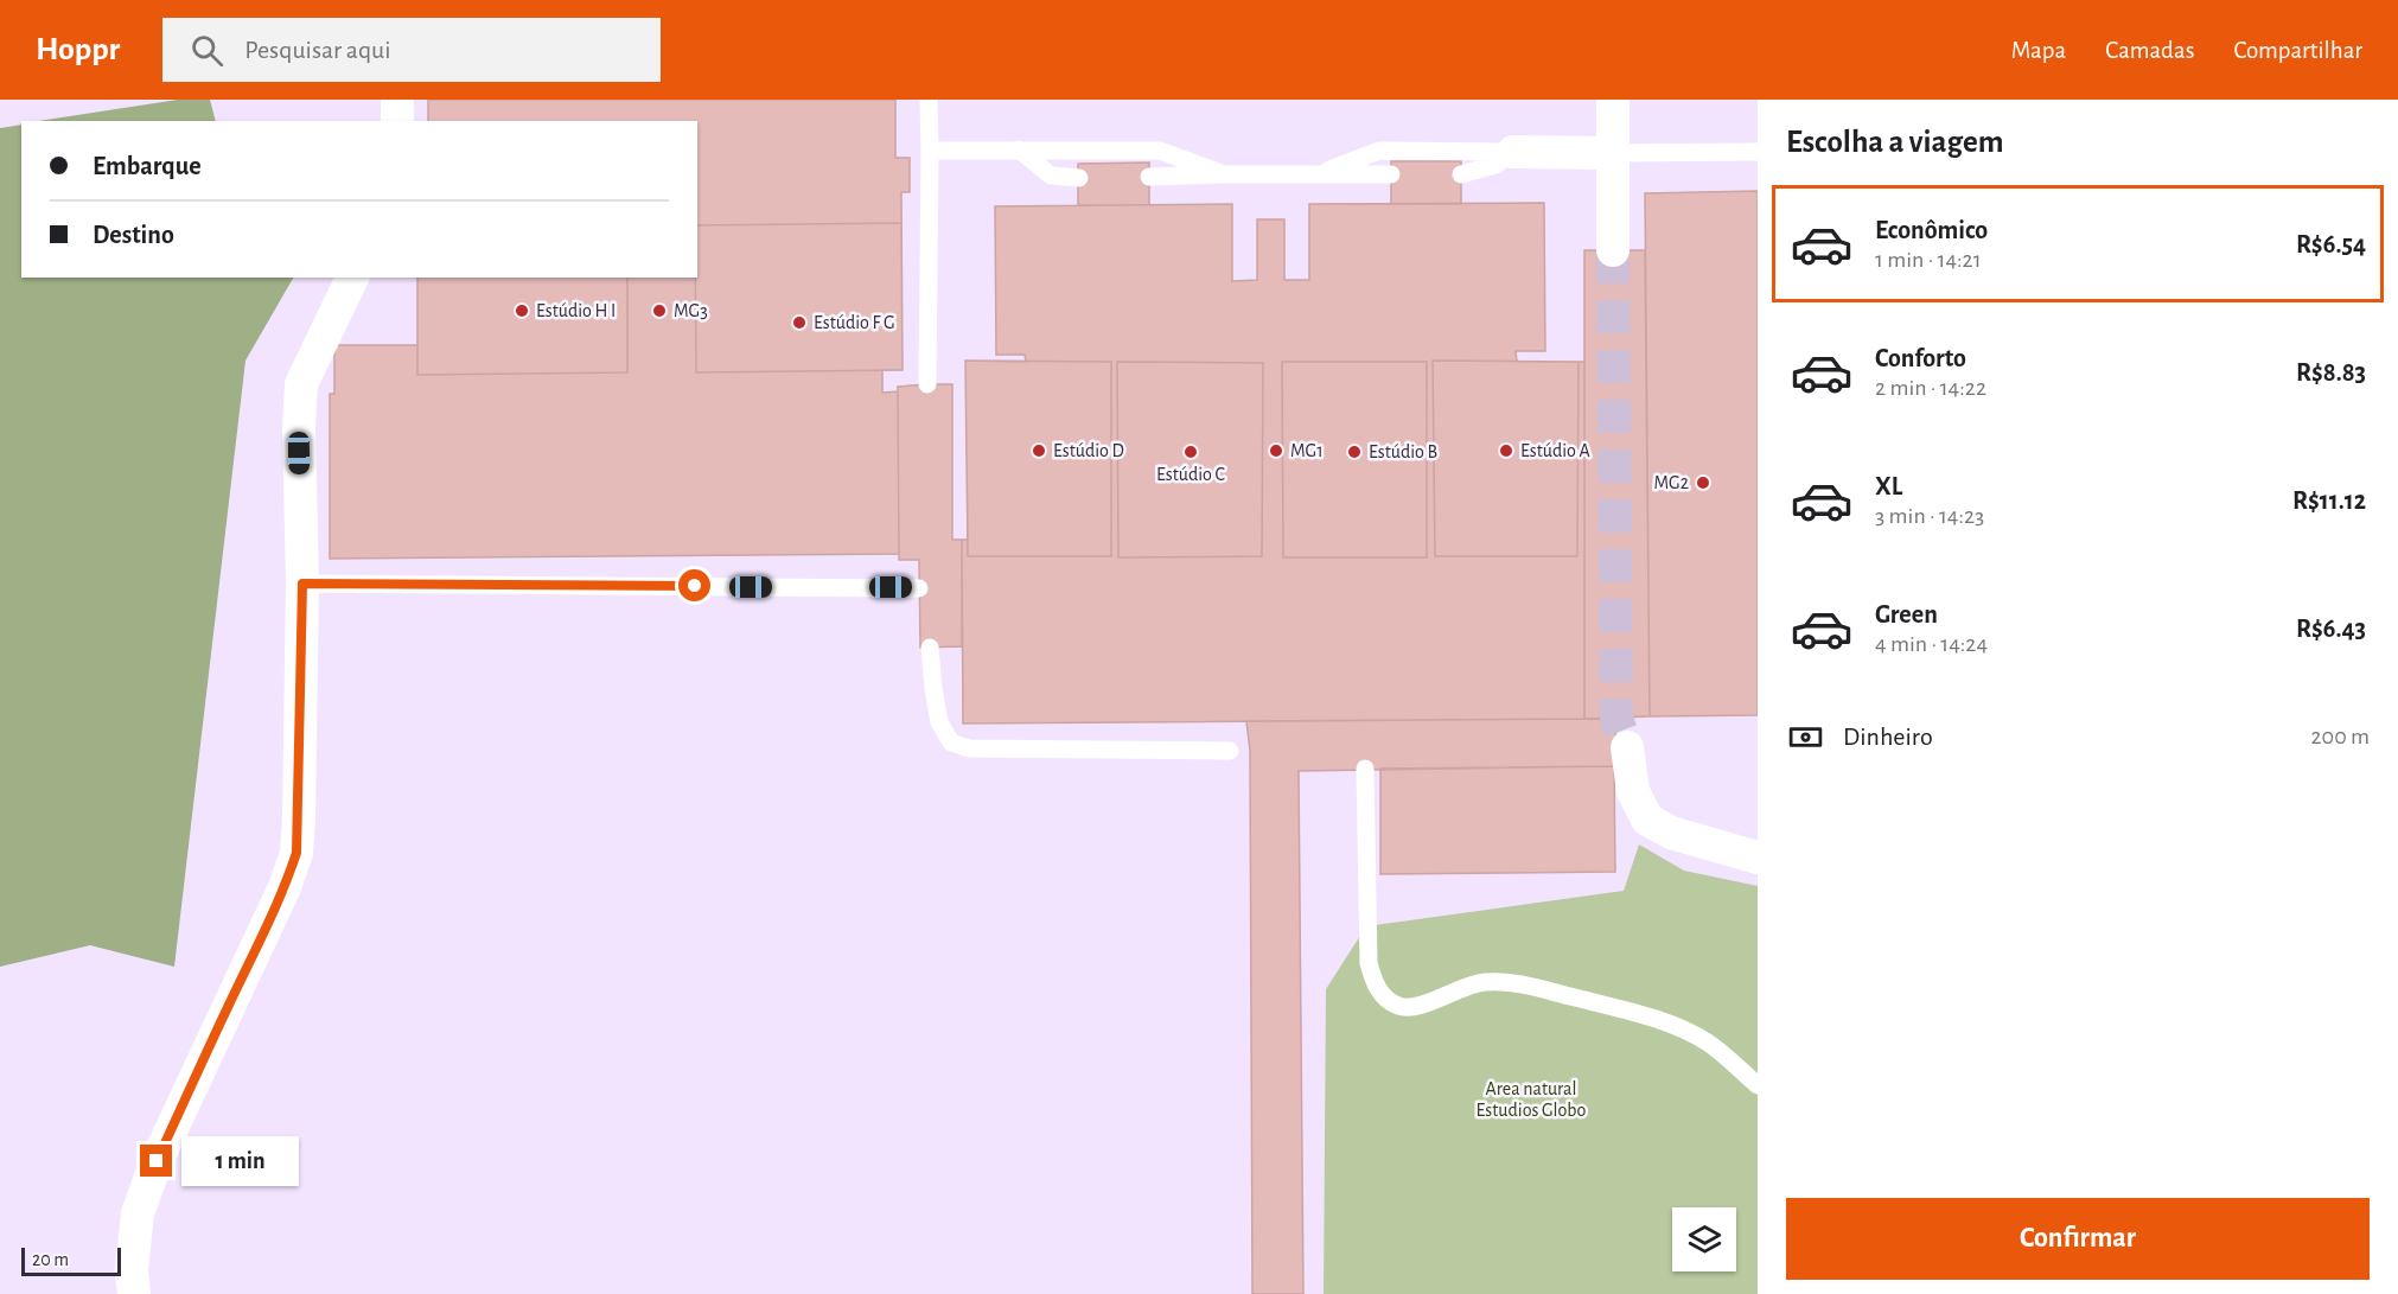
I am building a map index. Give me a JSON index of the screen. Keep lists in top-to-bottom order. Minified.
{"parks":["Area natural Estudios Globo"],"places":["Estúdio H I","MG3","Estúdio F G","Estúdio D","MG1","Estúdio A","Estúdio C","Estúdio B","MG2"],"scale_bar":"20 m","page":{"header":"Hoppr","search":"Pesquisar aqui","nav":["Mapa","Camadas","Compartilhar"],"heading":"Escolha a viagem","banner":["Embarque","Destino"],"list":[{"name":"Econômico","note":"1 min · 14:21","value":"R$6.54"},{"name":"Conforto","note":"2 min · 14:22","value":"R$8.83"},{"name":"XL","note":"3 min · 14:23","value":"R$11.12"},{"name":"Green","note":"4 min · 14:24","value":"R$6.43"}],"pay":["Dinheiro","200 m"],"bubble":"1 min","buttons":"Confirmar","scale":"20 m"}}
